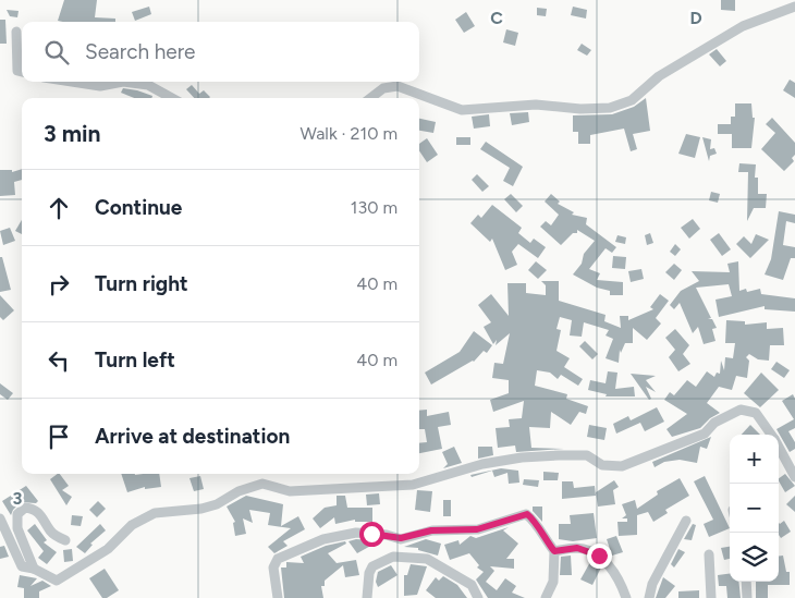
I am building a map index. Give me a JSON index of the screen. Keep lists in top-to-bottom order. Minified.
{"page":{"search":"Search here","heading":["3 min","Walk · 210 m"],"list":[["Continue","130 m"],["Turn right","40 m"],["Turn left","40 m"],"Arrive at destination"],"map_buttons":["+","−"]},"grid":{"columns":["C","D"],"rows":["3"]}}
